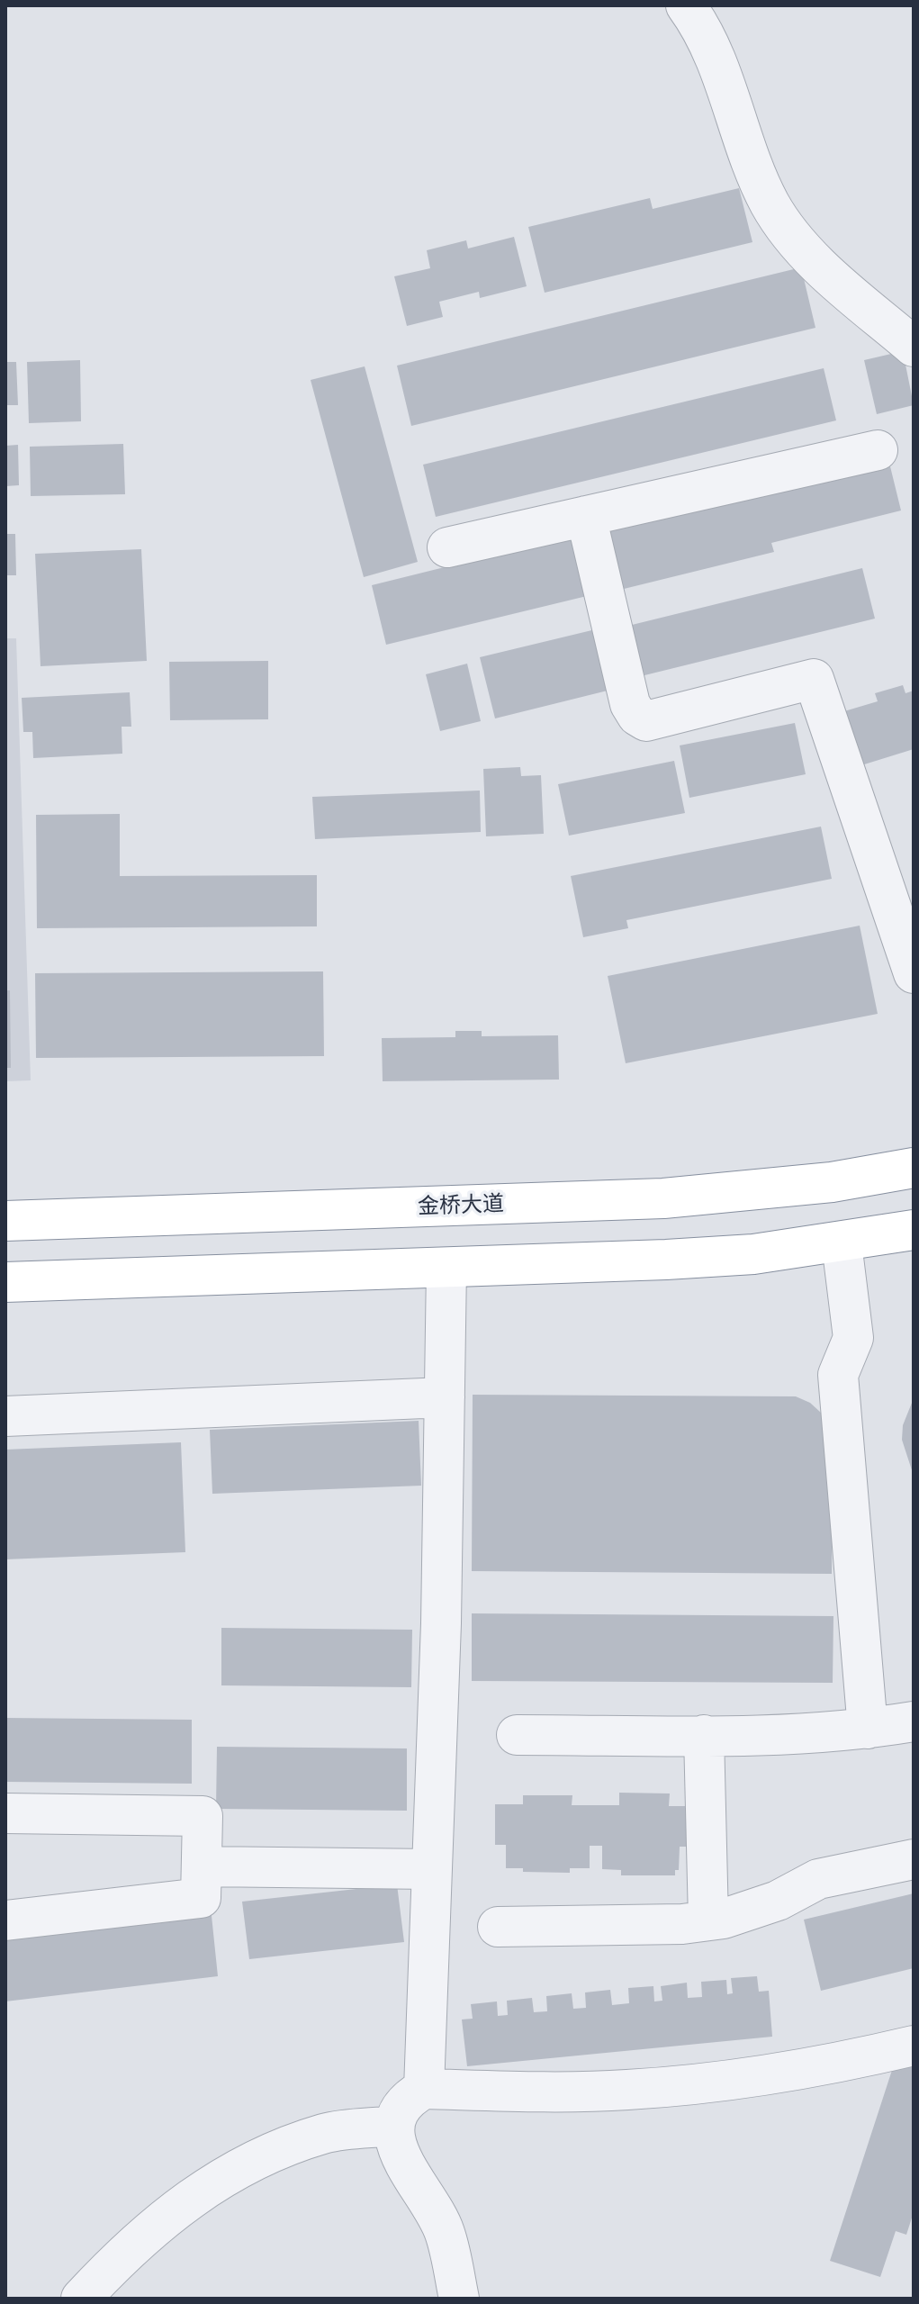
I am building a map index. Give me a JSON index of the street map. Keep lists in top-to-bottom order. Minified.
{"streets":{"highway":["金桥大道"]}}
